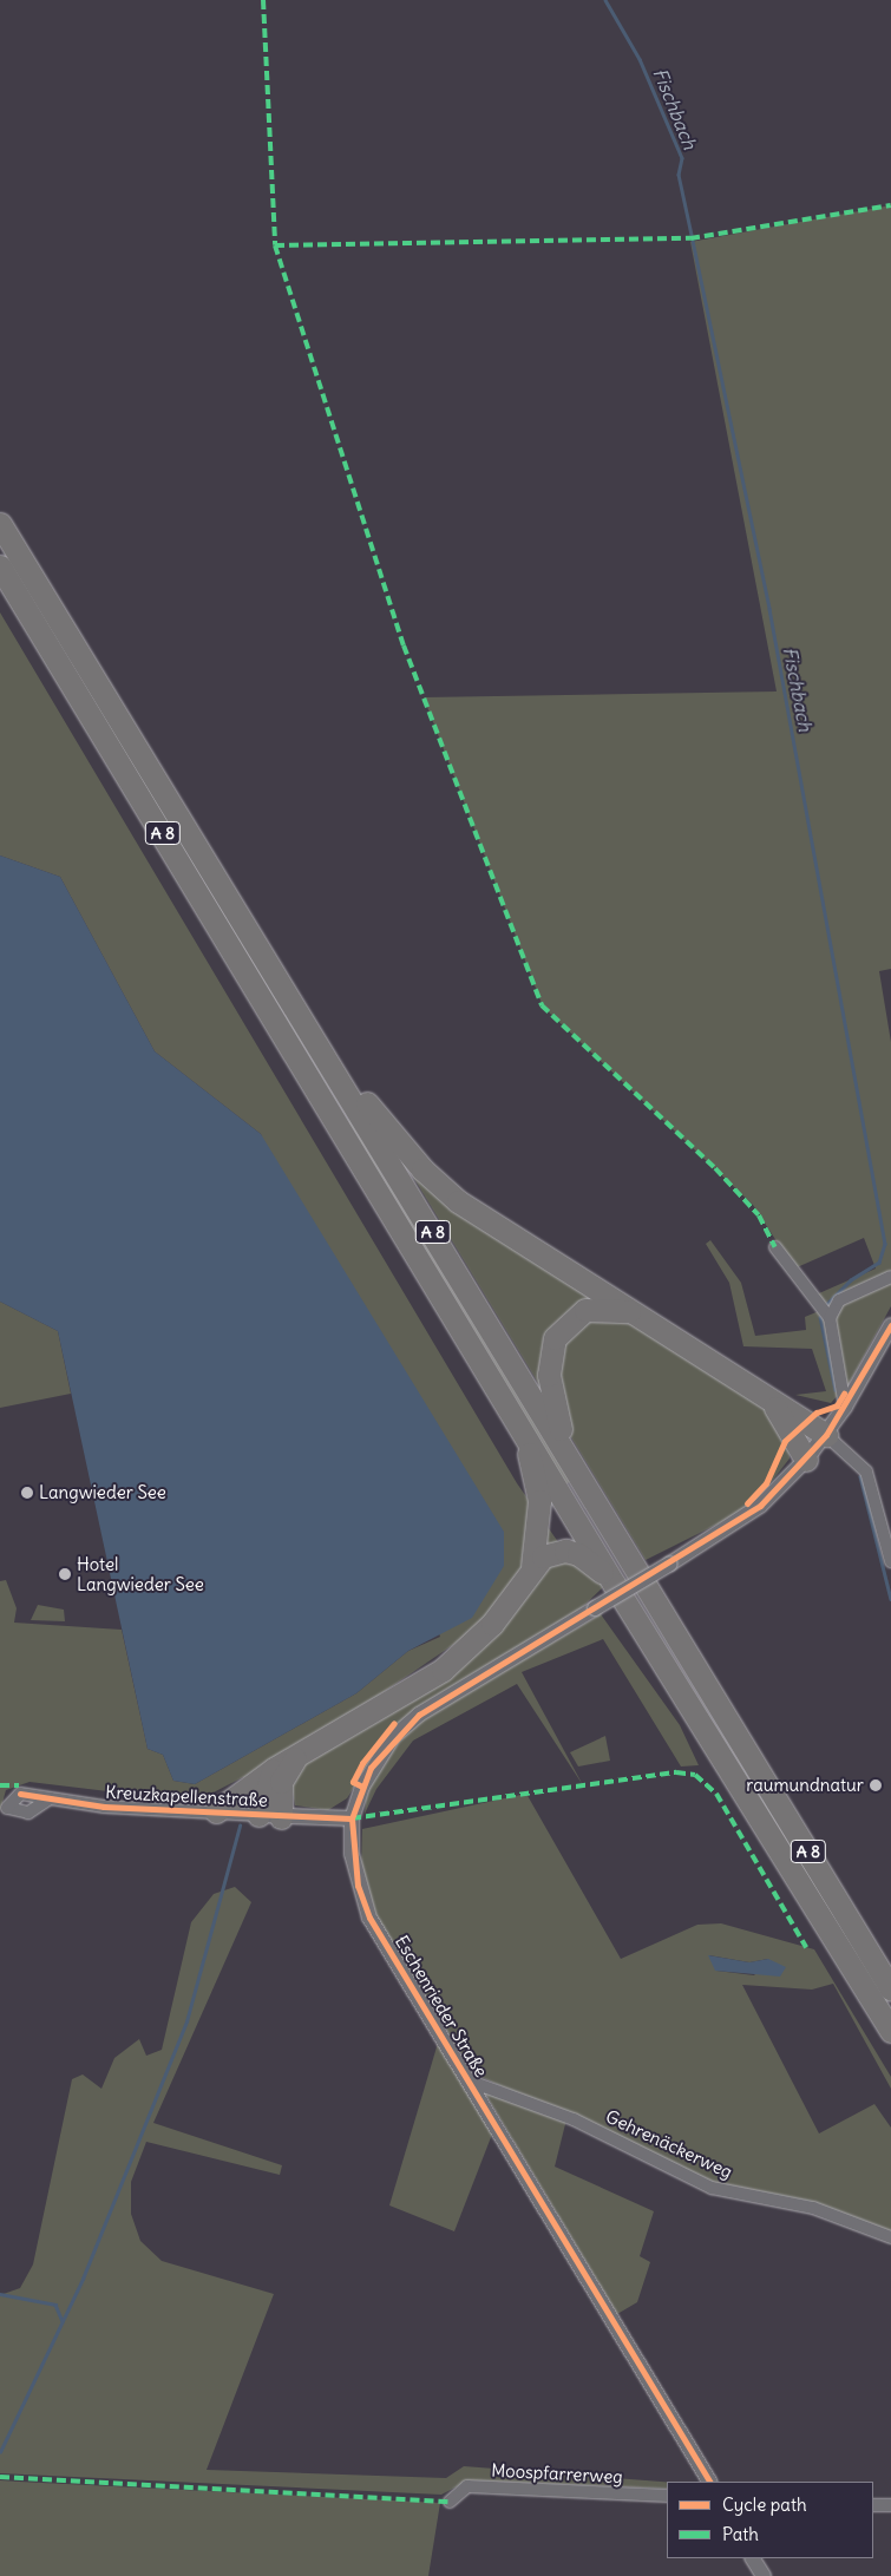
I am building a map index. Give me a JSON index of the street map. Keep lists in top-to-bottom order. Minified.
{"streets":{"highway":["A 8"],"street":["Kreuzkapellenstraße","Eschenrieder Straße","Gehrenäckerweg","Moospfarrerweg"]},"crossings":[["Kreuzkapellenstraße","Eschenrieder Straße"],["Eschenrieder Straße","Gehrenäckerweg"]],"water":["Fischbach"],"places":["Langwieder See","Hotel Langwieder See","raumundnatur"],"legend":["Cycle path","Path"]}
